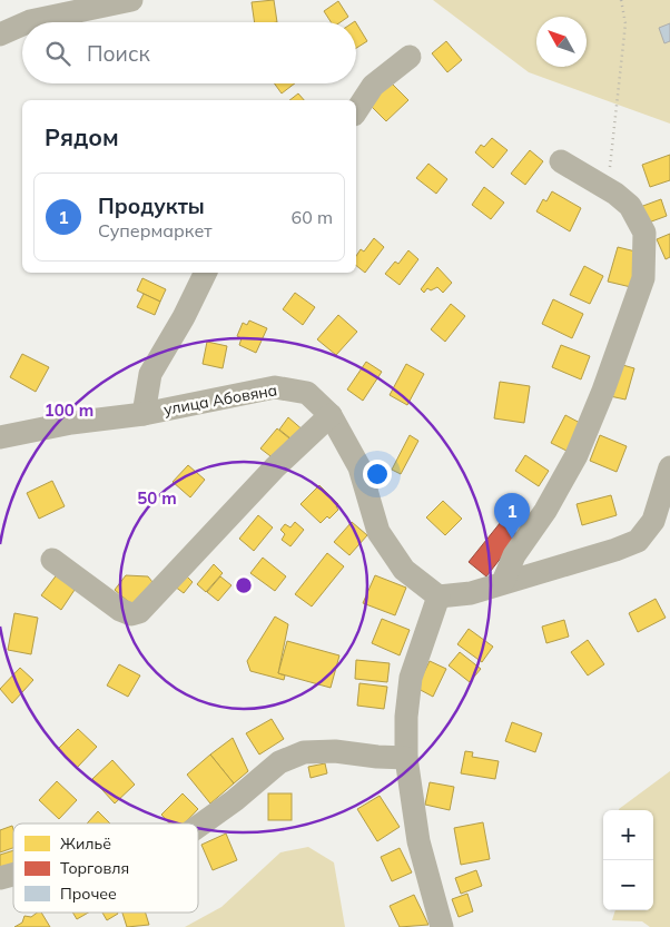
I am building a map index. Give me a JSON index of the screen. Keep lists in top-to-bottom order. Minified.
{"streets":{"street":["улица Абовяна"]},"legend":["Жильё","Торговля","Прочее"],"north":"top left","page":{"search":"Поиск","heading":"Рядом","list":[{"mark":"1","name":"Продукты","note":"Супермаркет","value":"60 m"}],"pins":"1","map_buttons":["+","−"]},"rings":["100 m","50 m"]}
